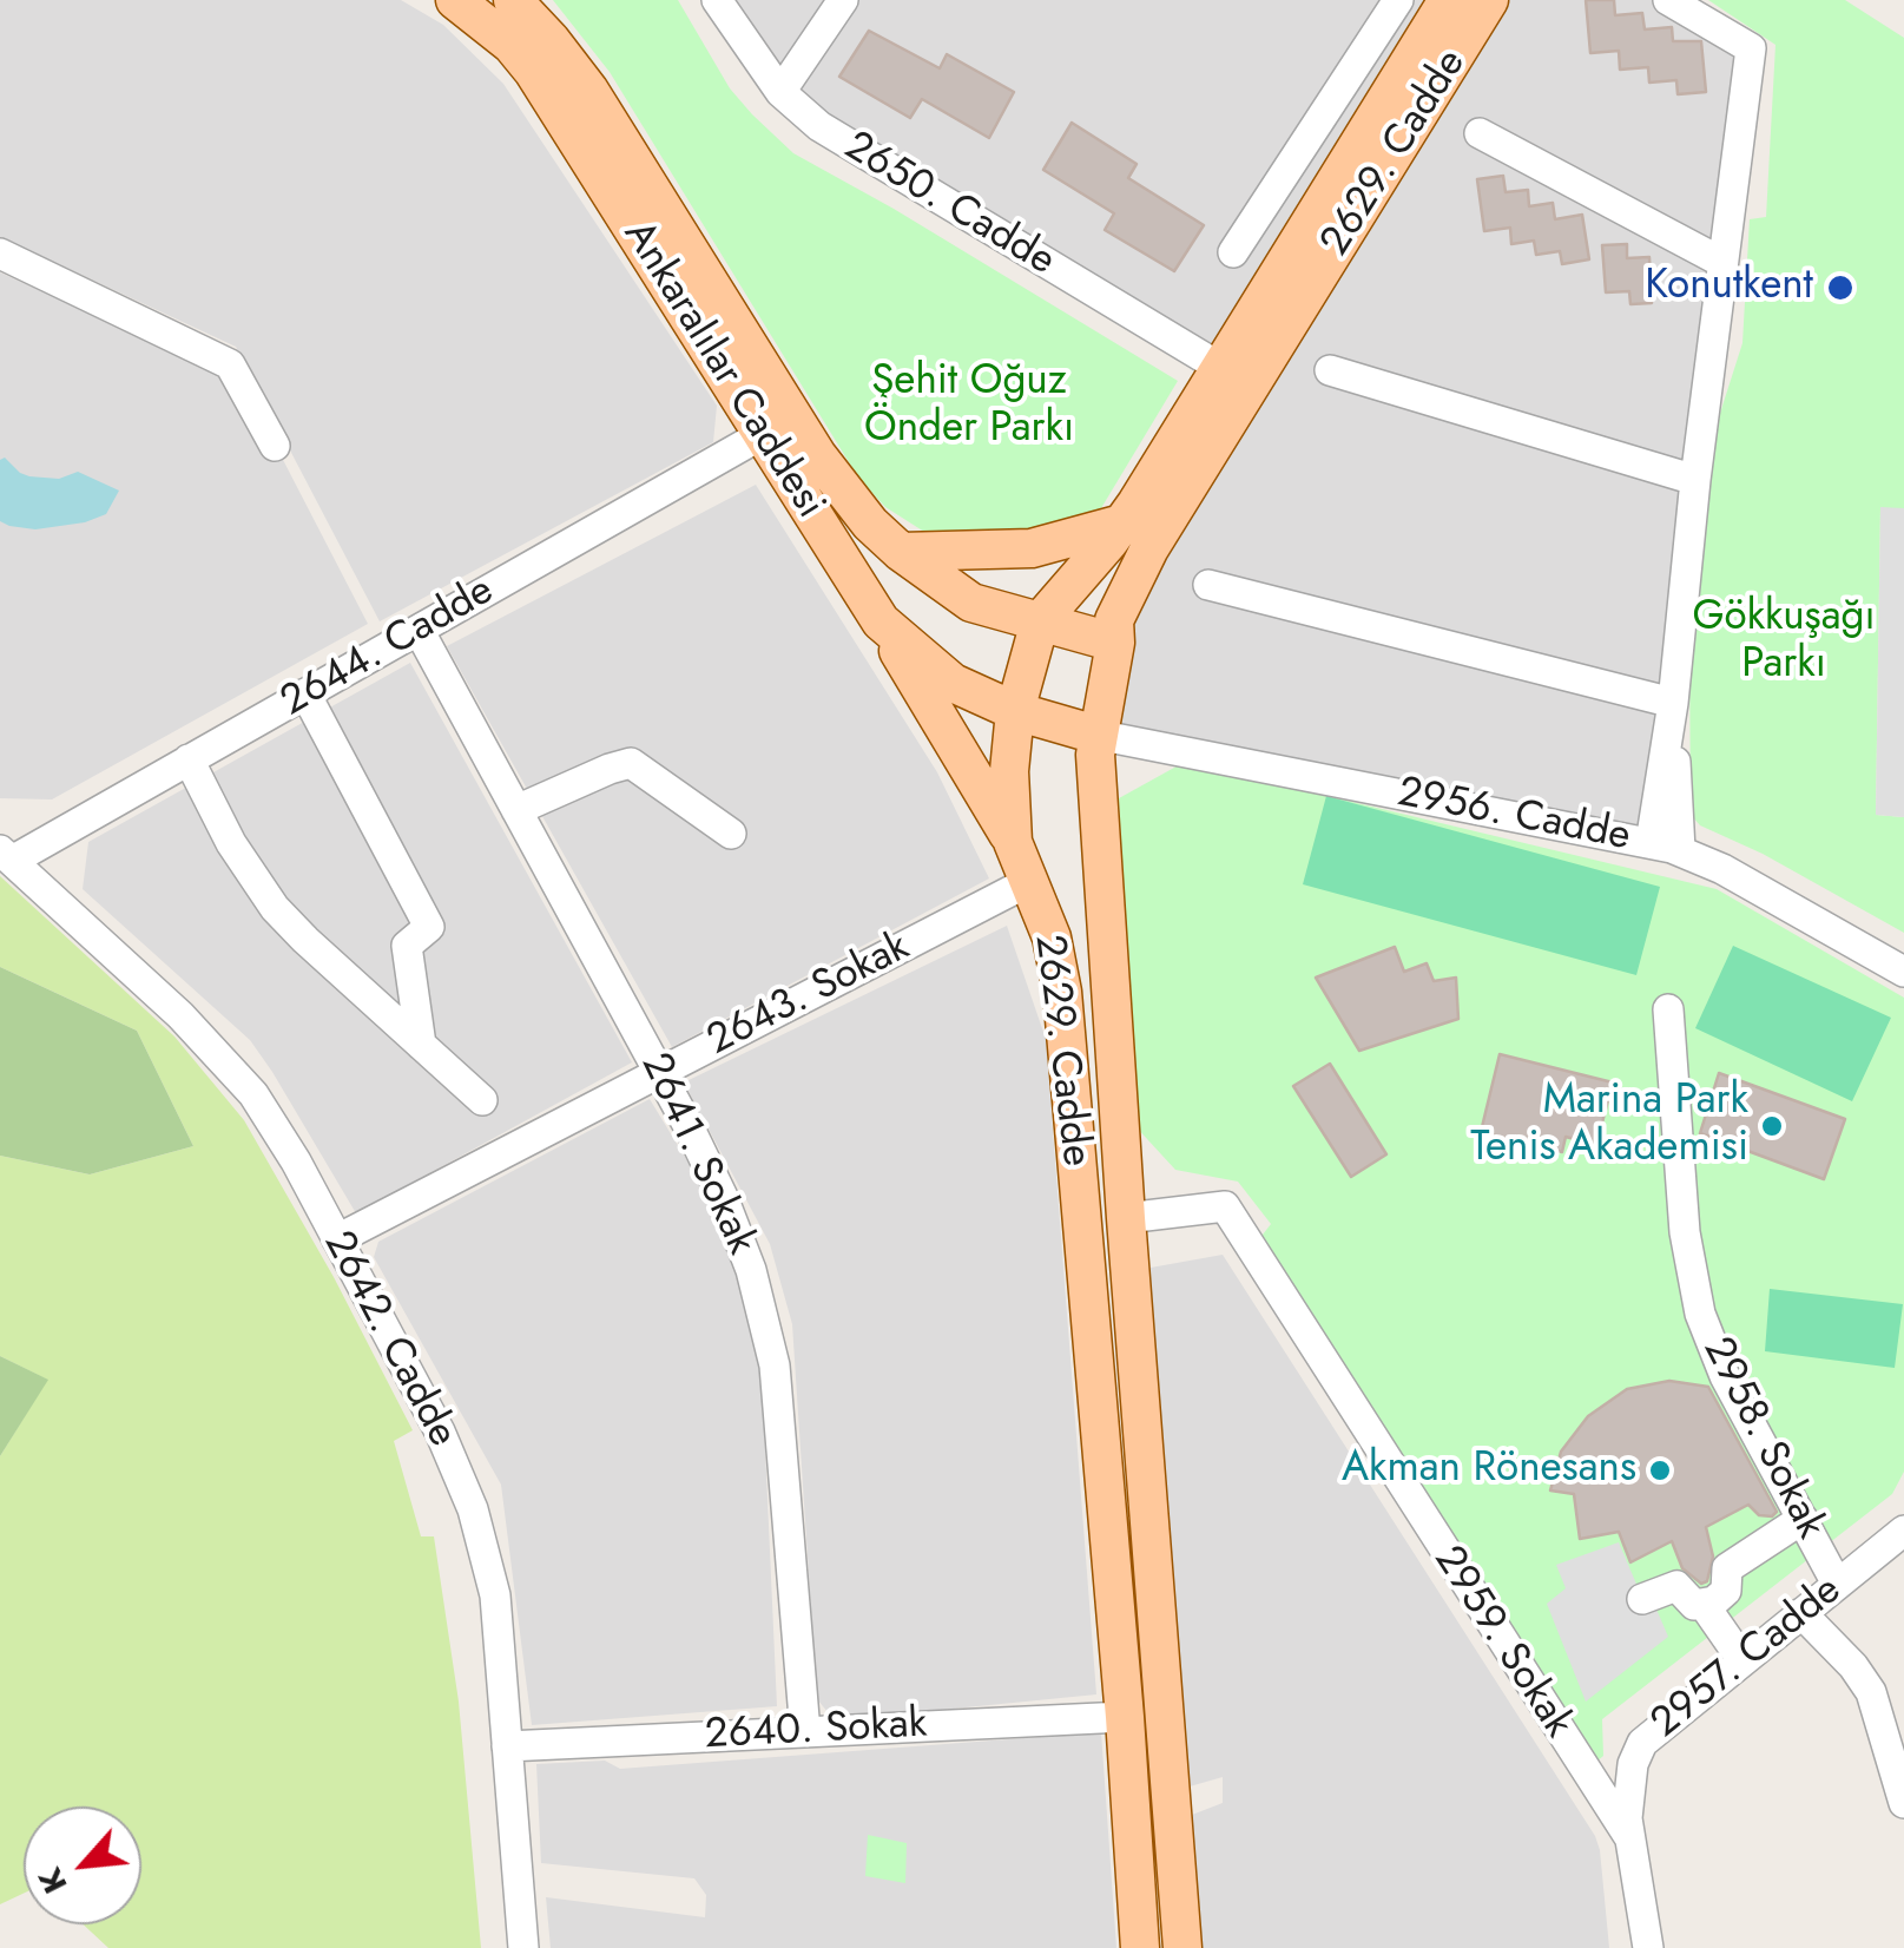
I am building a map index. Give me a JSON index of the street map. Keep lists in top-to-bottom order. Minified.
{"streets":{"main road":["2629. Cadde","Ankaralılar Caddesi"],"street":["2650. Cadde","2644. Cadde","2956. Cadde","2643. Sokak","2641. Sokak","2642. Cadde","2958. Sokak","2959. Sokak","2957. Cadde","2640. Sokak"]},"crossings":[["2629. Cadde","2650. Cadde"],["2629. Cadde","Ankaralılar Caddesi"],["2629. Cadde","2956. Cadde"],["2629. Cadde","2643. Sokak"],["2629. Cadde","2959. Sokak"],["2629. Cadde","2640. Sokak"],["Ankaralılar Caddesi","2644. Cadde"],["Ankaralılar Caddesi","2956. Cadde"],["2644. Cadde","2641. Sokak"],["2644. Cadde","2642. Cadde"],["2643. Sokak","2641. Sokak"],["2643. Sokak","2642. Cadde"],["2641. Sokak","2640. Sokak"],["2642. Cadde","2640. Sokak"],["2958. Sokak","2957. Cadde"],["2959. Sokak","2957. Cadde"]],"parks":["Şehit Oğuz Önder Parkı","Gökkuşağı Parkı"],"places":["Konutkent","Marina Park Tenis Akademisi","Akman Rönesans"],"north":"bottom left"}
